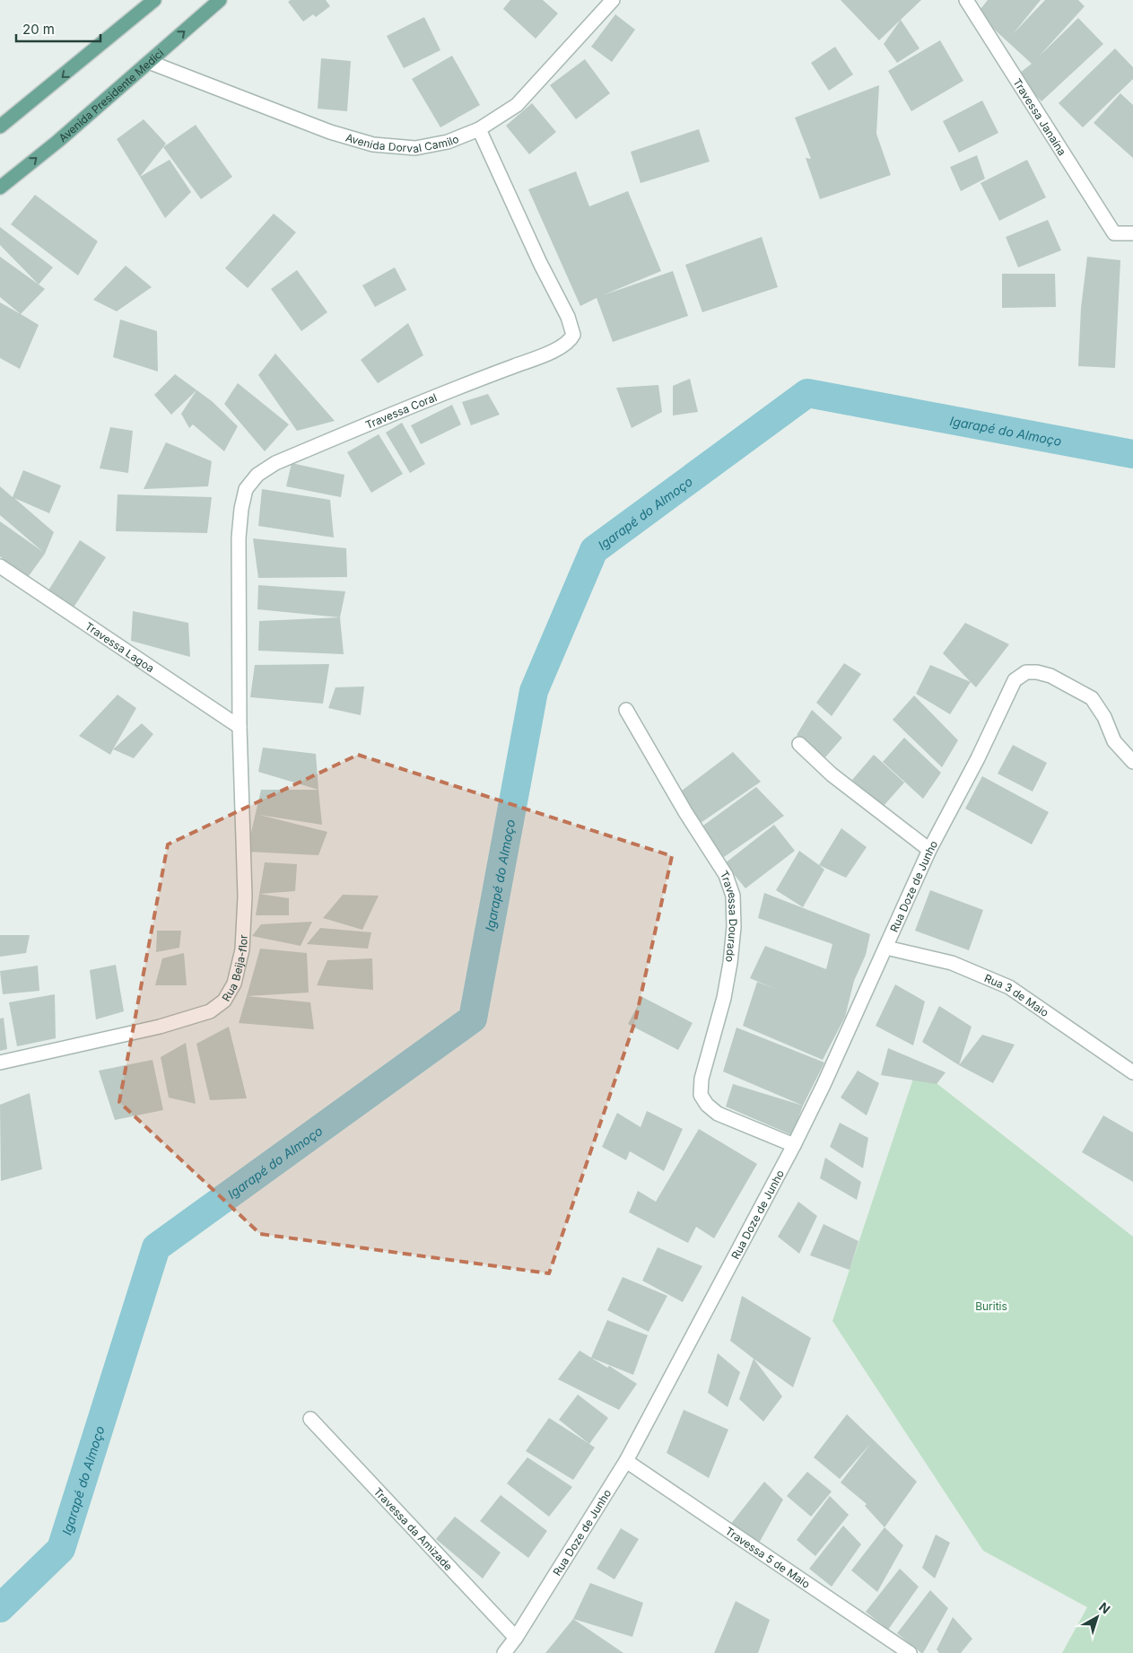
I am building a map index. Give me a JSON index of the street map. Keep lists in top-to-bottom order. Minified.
{"streets":{"main road":["Avenida Presidente Medici"],"street":["Travessa Janaína","Avenida Dorval Camilo","Travessa Coral","Travessa Lagoa","Rua Doze de Junho","Travessa Dourado","Rua Beija-flor","Rua 3 de Maio","Travessa da Amizade","Travessa 5 de Maio"]},"crossings":[["Avenida Presidente Medici","Avenida Dorval Camilo"],["Avenida Dorval Camilo","Travessa Coral"],["Travessa Coral","Travessa Lagoa"],["Travessa Coral","Rua Beija-flor"],["Travessa Lagoa","Rua Beija-flor"],["Rua Doze de Junho","Travessa Dourado"],["Rua Doze de Junho","Rua 3 de Maio"],["Rua Doze de Junho","Travessa da Amizade"],["Rua Doze de Junho","Travessa 5 de Maio"]],"water":["Igarapé do Almoço"],"parks":["Buritis"],"scale_bar":"20 m","north":"top right"}
